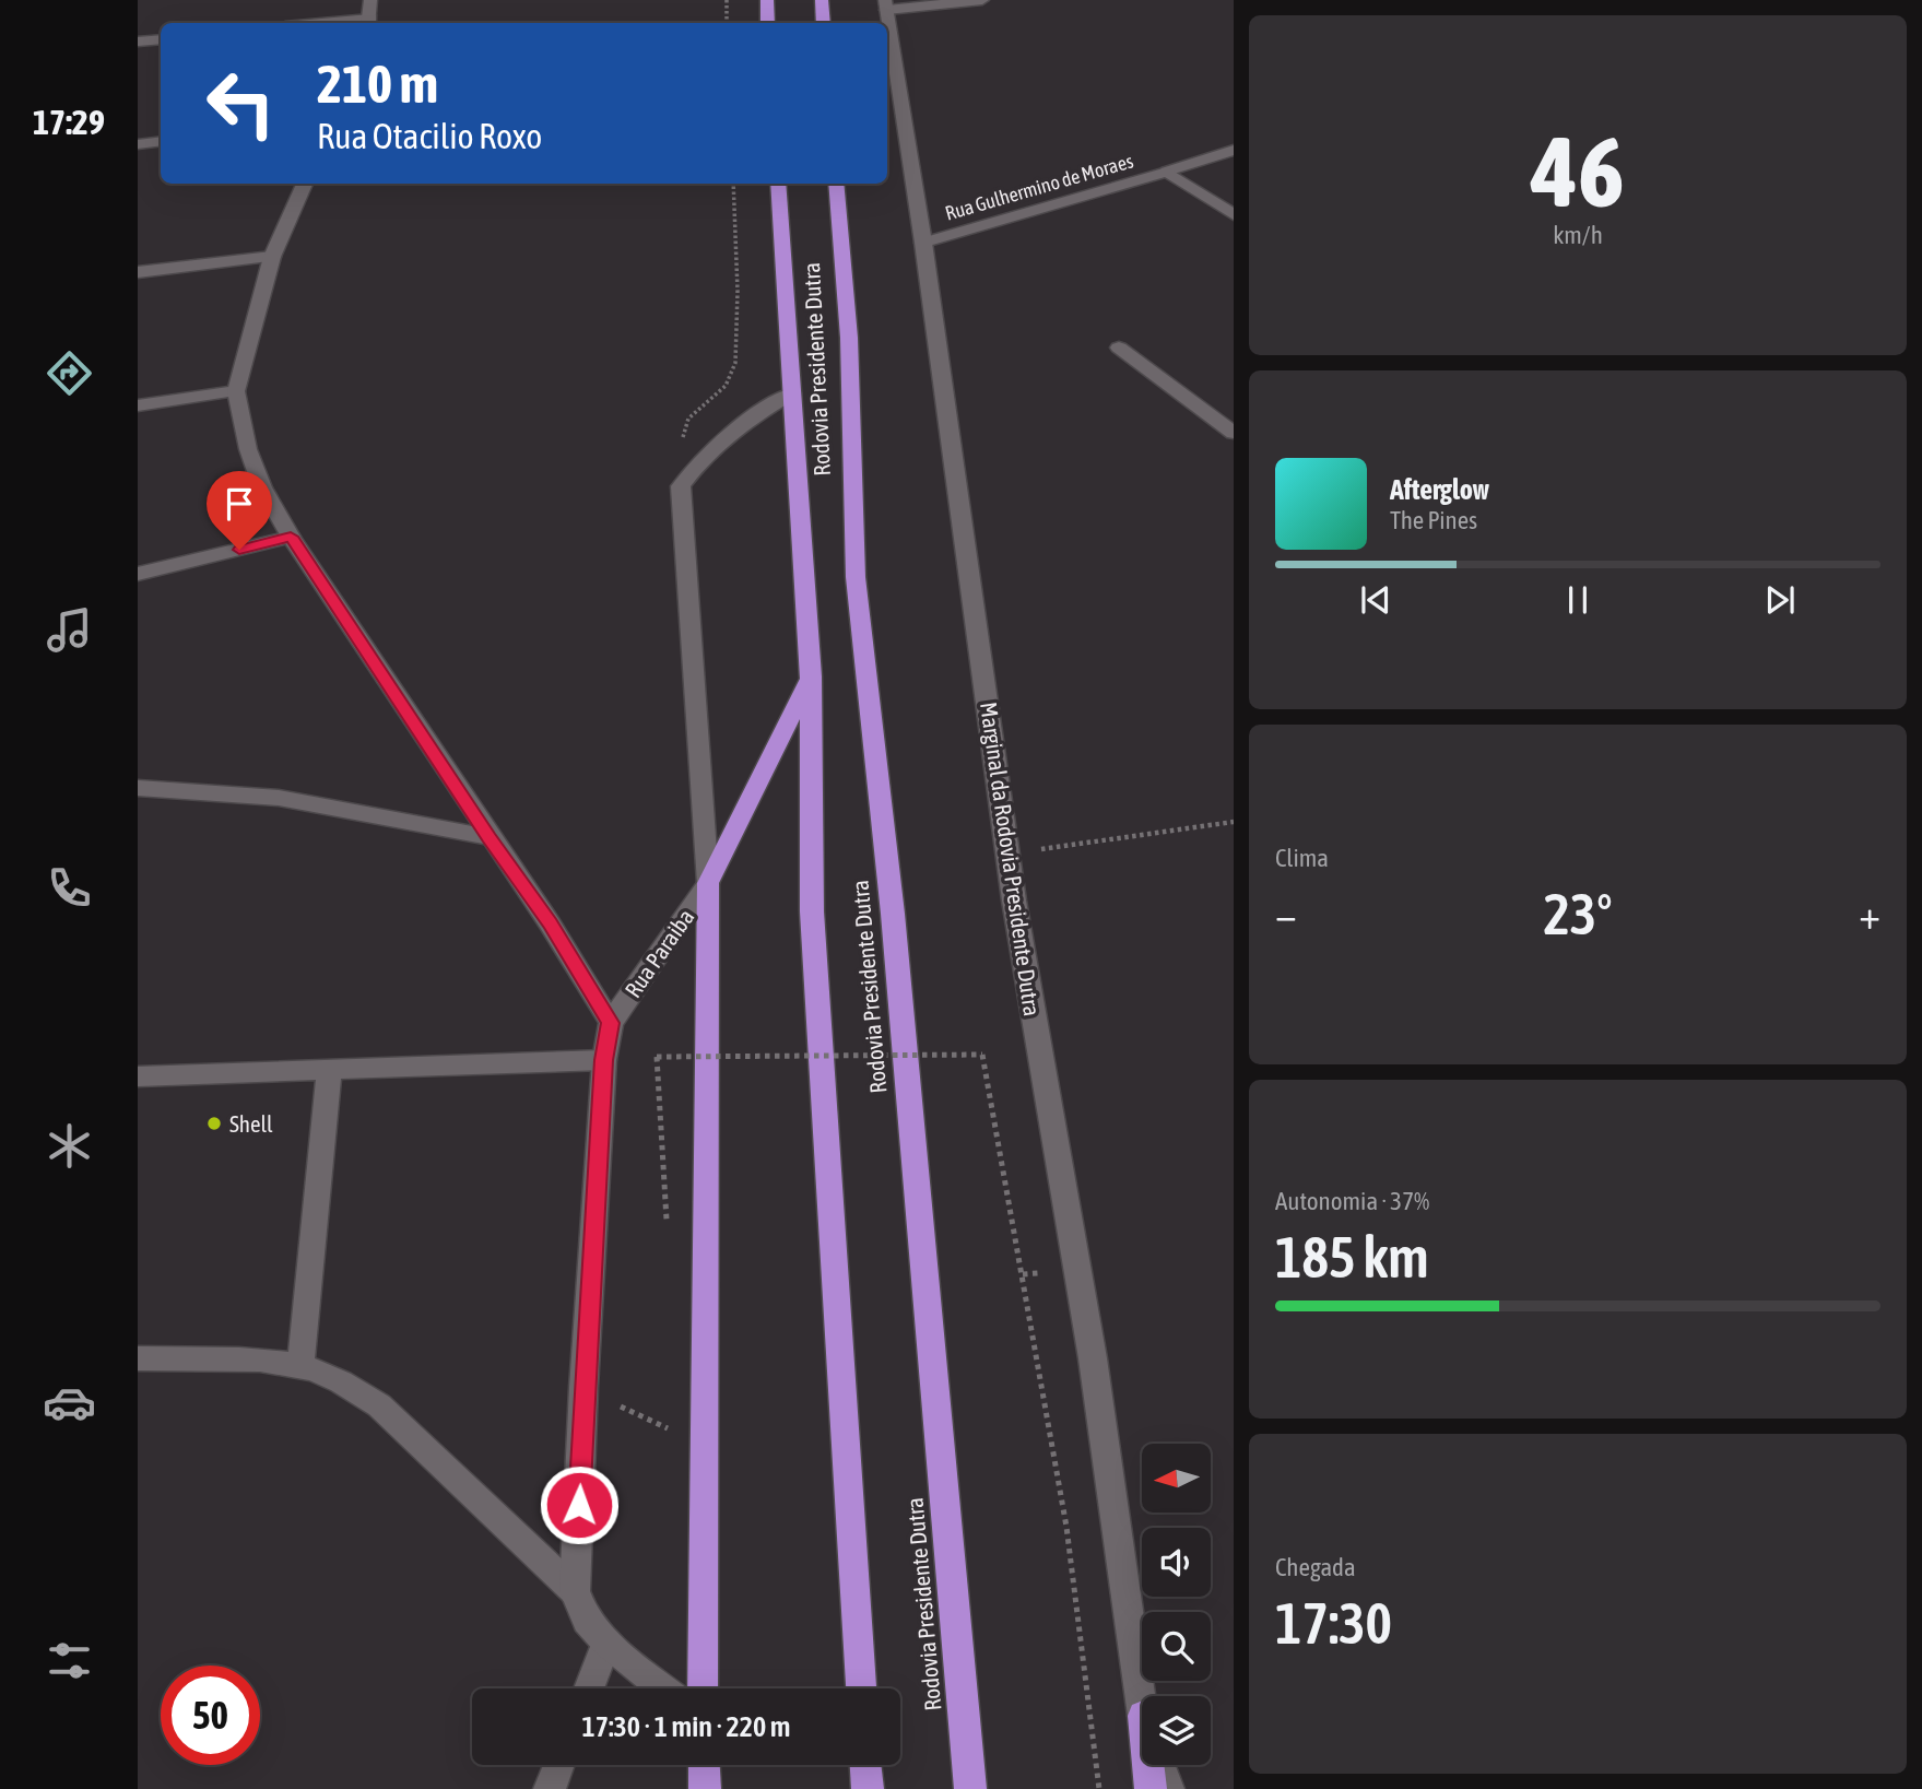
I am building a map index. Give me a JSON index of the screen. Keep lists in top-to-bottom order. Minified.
{"streets":{"highway":["Rodovia Presidente Dutra"],"street":["Rua Gulhermino de Moraes","Marginal da Rodovia Presidente Dutra","Rua Paraiba"]},"crossings":[["Rua Gulhermino de Moraes","Marginal da Rodovia Presidente Dutra"]],"places":["Shell"],"north":"left","page":{"tabs":"17:29","tile":[["46","km/h"],"Clima",["Autonomia · 37%","185 km"],["Chegada","17:30"]],"turn":["210 m","Rua Otacilio Roxo"],"song":["Afterglow","The Pines"],"heat":["−","23°","+"],"limit":"50","trip":"17:30 · 1 min · 220 m"}}
